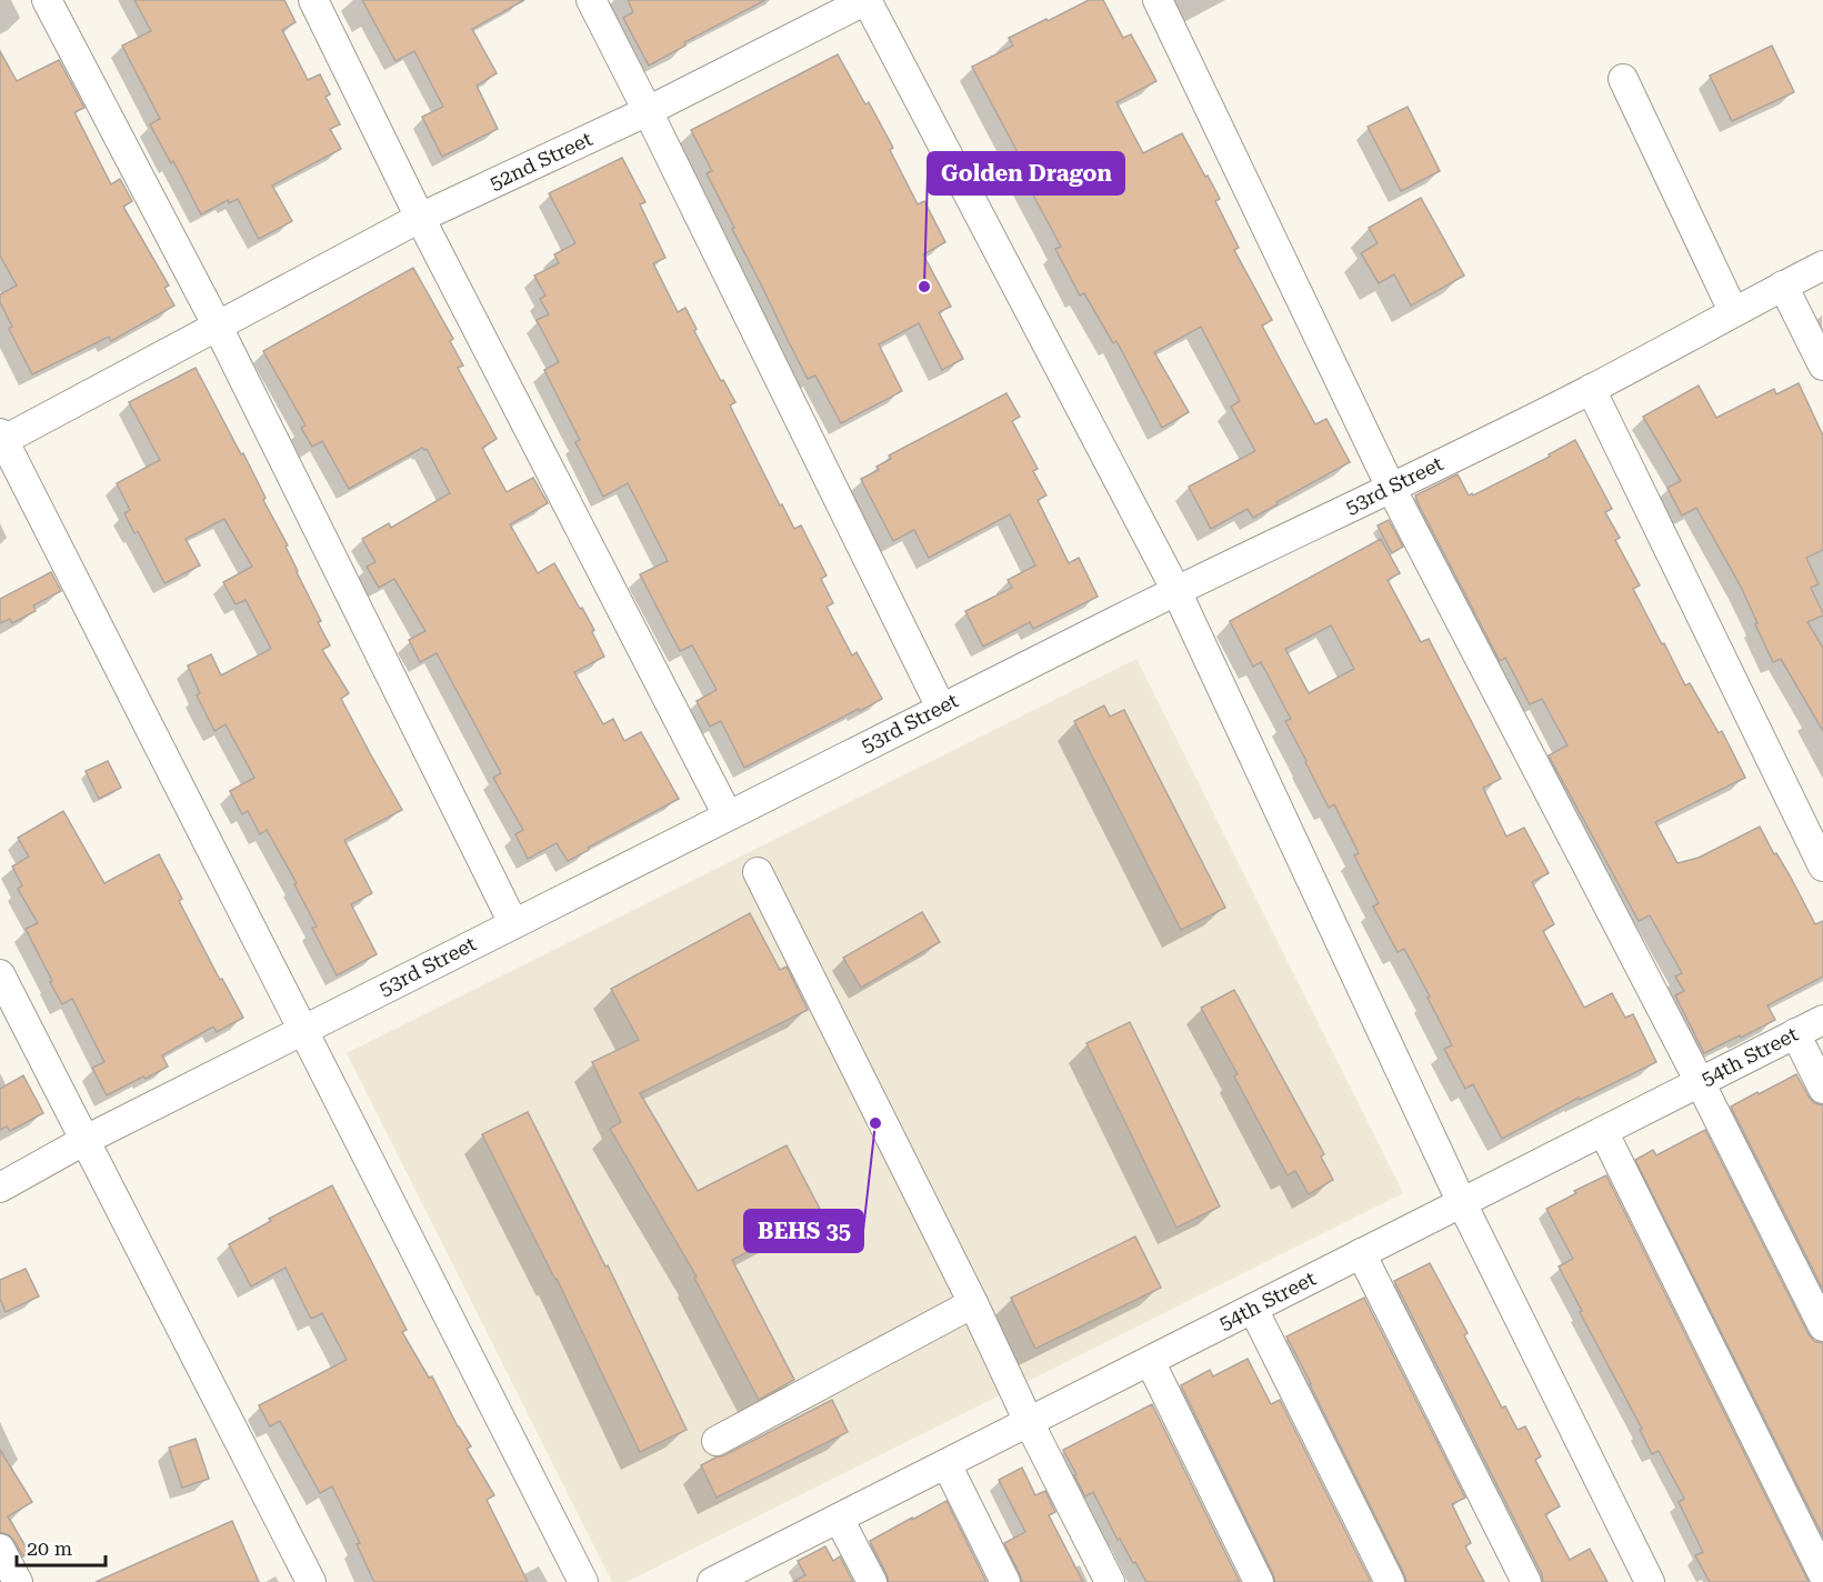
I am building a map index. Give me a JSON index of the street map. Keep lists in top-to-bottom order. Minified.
{"streets":{"street":["52nd Street","53rd Street","54th Street"]},"places":["Golden Dragon","BEHS 35"],"scale_bar":"20 m"}
